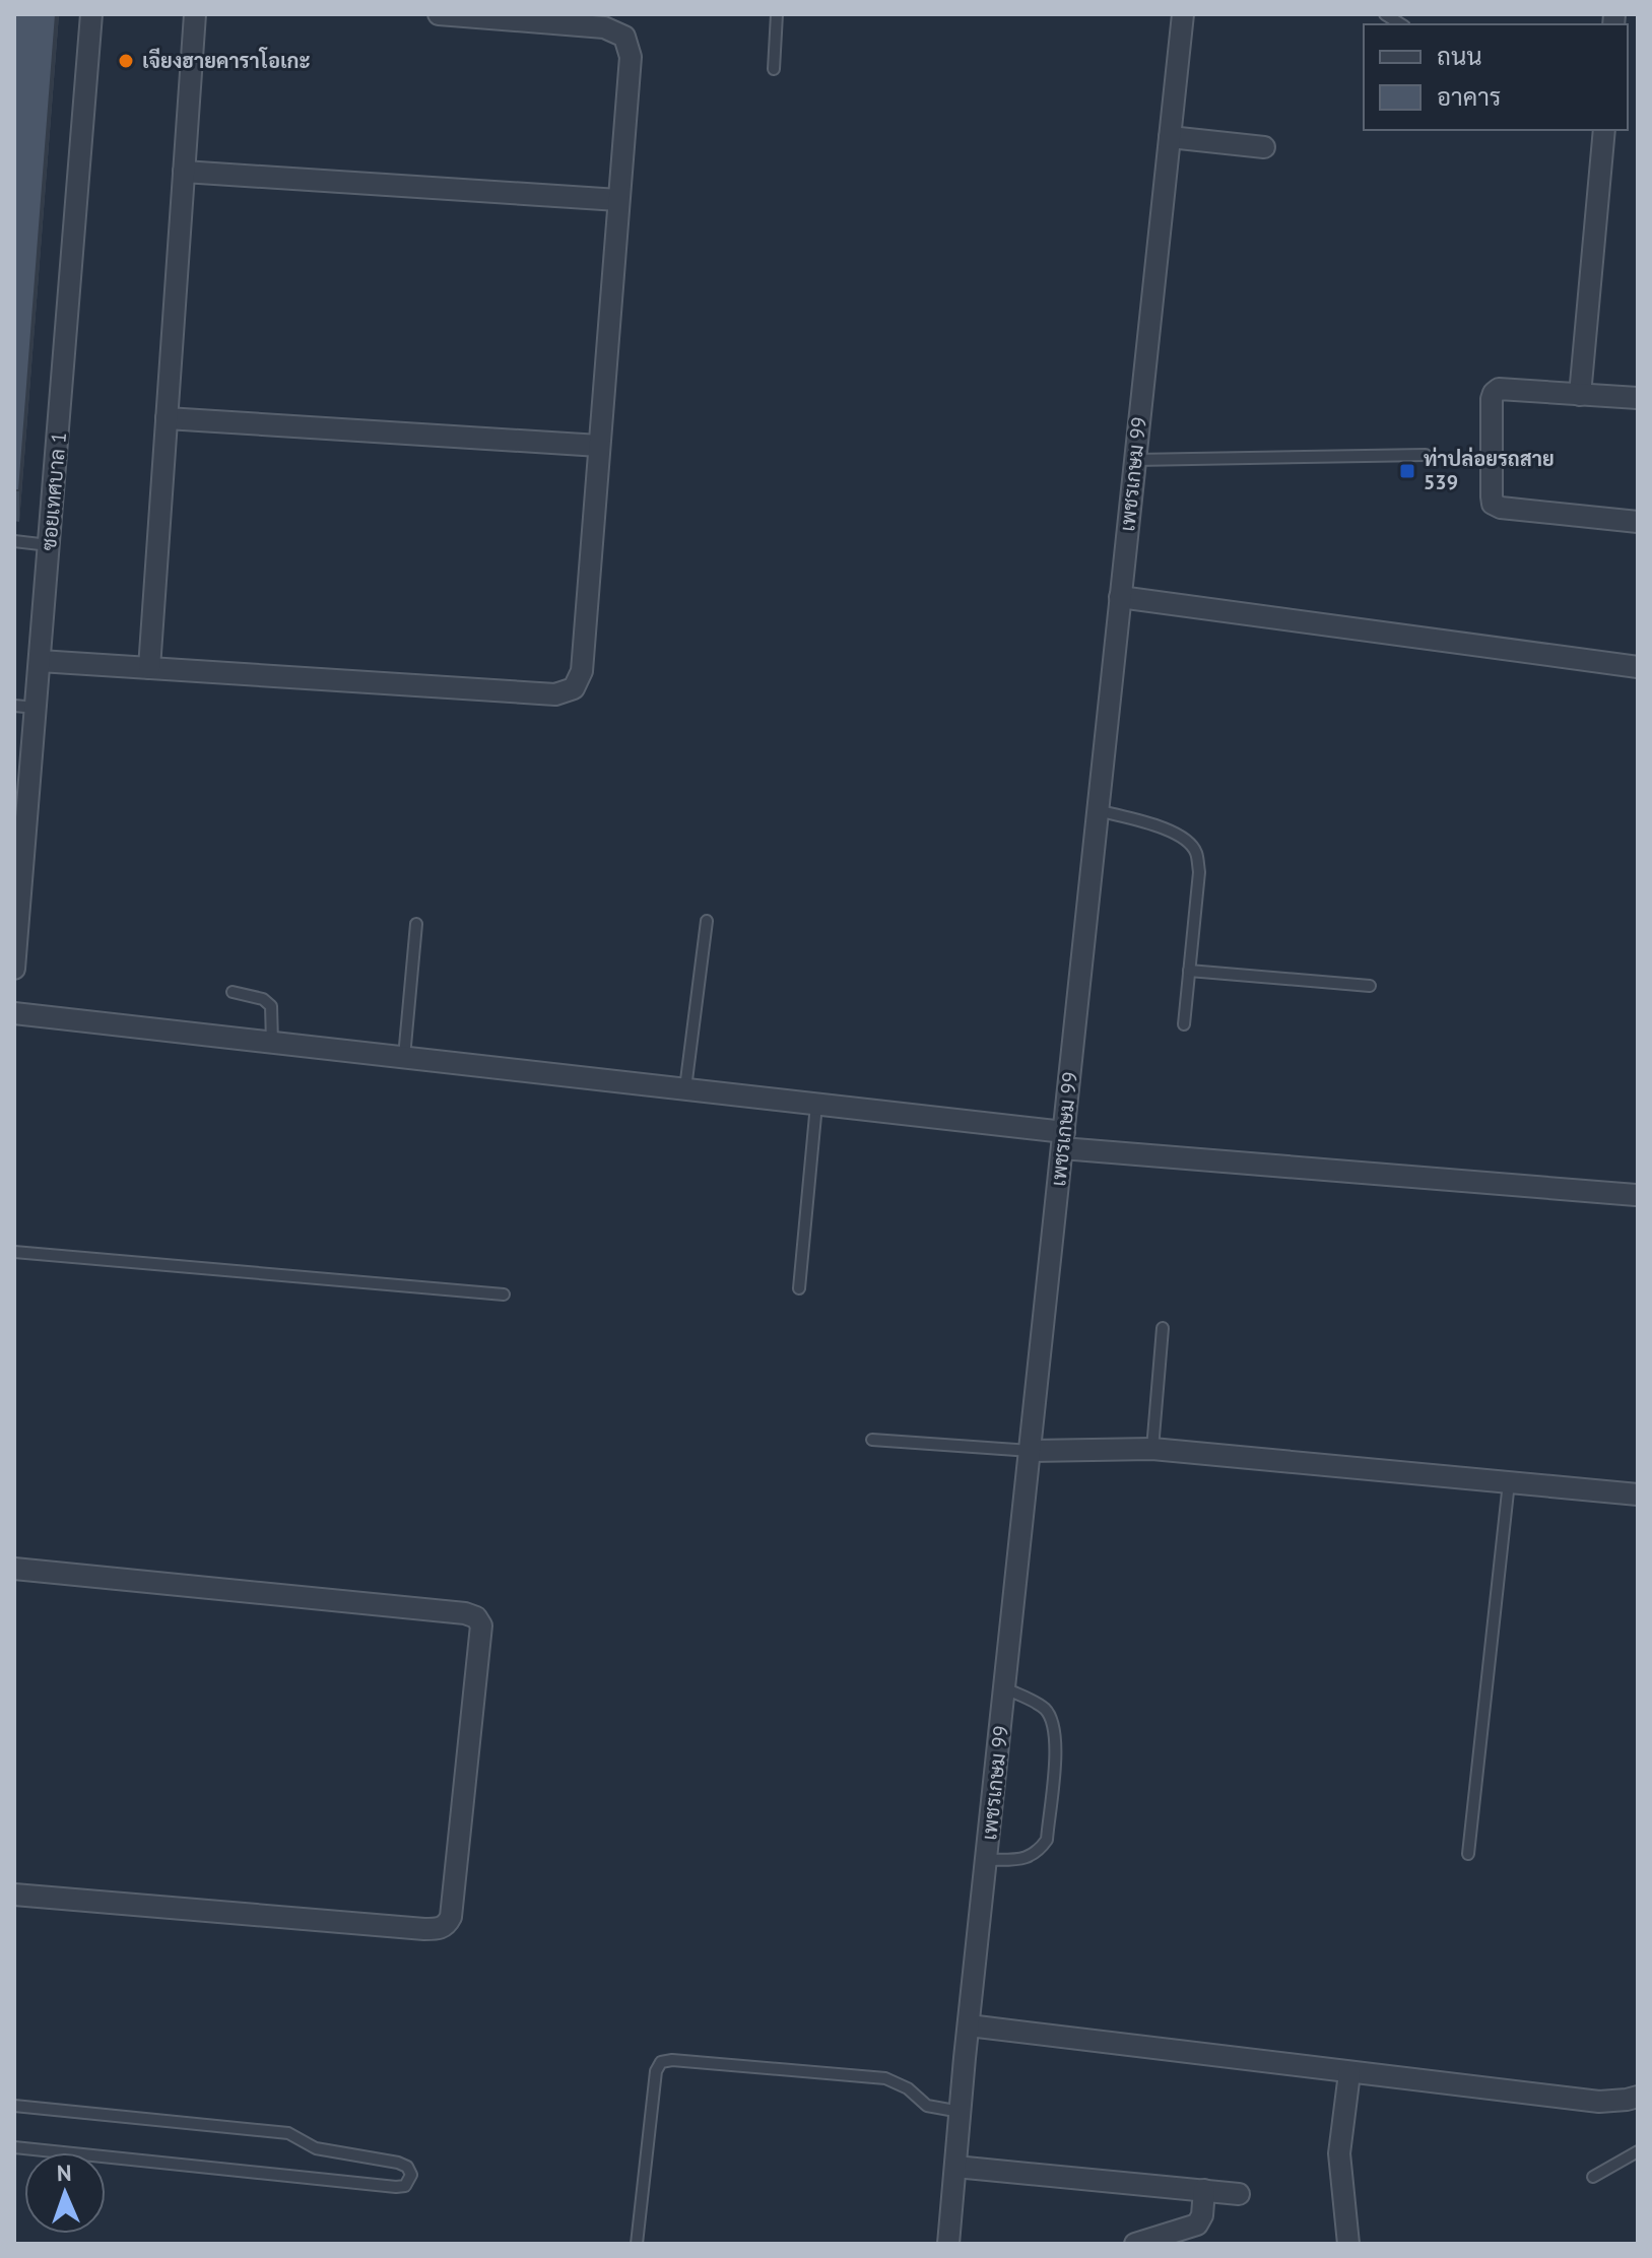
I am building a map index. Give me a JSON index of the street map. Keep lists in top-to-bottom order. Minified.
{"streets":{"street":["เพชรเกษม 99","ซอยเทศบาล 1"]},"places":{"other":["เจียงฮายคาราโอเกะ"],"transit":["ท่าปล่อยรถสาย 539"]},"legend":["ถนน","อาคาร"],"north":"top"}
